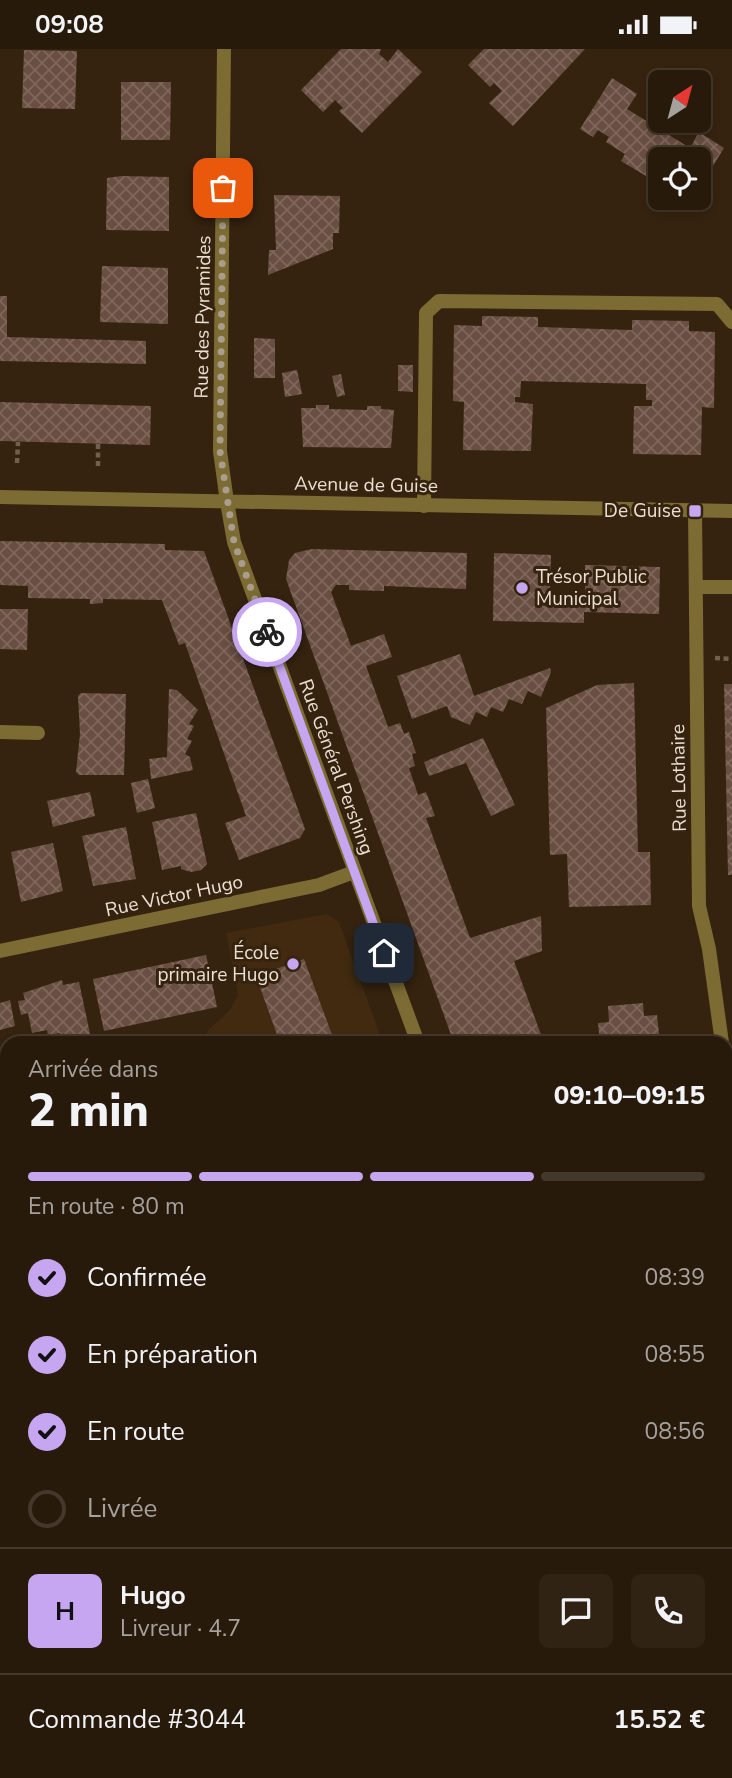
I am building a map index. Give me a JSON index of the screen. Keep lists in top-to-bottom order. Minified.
{"streets":{"street":["Rue des Pyramides","Avenue de Guise","Rue Général Pershing","Rue Lothaire","Rue Victor Hugo"]},"crossings":[["Rue des Pyramides","Avenue de Guise"],["Rue des Pyramides","Rue Général Pershing"],["Avenue de Guise","Rue Général Pershing"],["Avenue de Guise","Rue Lothaire"],["Rue Général Pershing","Rue Victor Hugo"]],"places":{"transit":["De Guise"],"other":["Trésor Public Municipal","École primaire Hugo"]},"north":"top right","page":{"status":"09:08","heading":["2 min","Arrivée dans","09:10–09:15"],"panel":["Hugo","Livreur · 4.7","Commande #3044","15.52 €"],"bar":"En route · 80 m","list":[["Confirmée","08:39"],["En préparation","08:55"],["En route","08:56"],"Livrée"],"round":"H"}}
